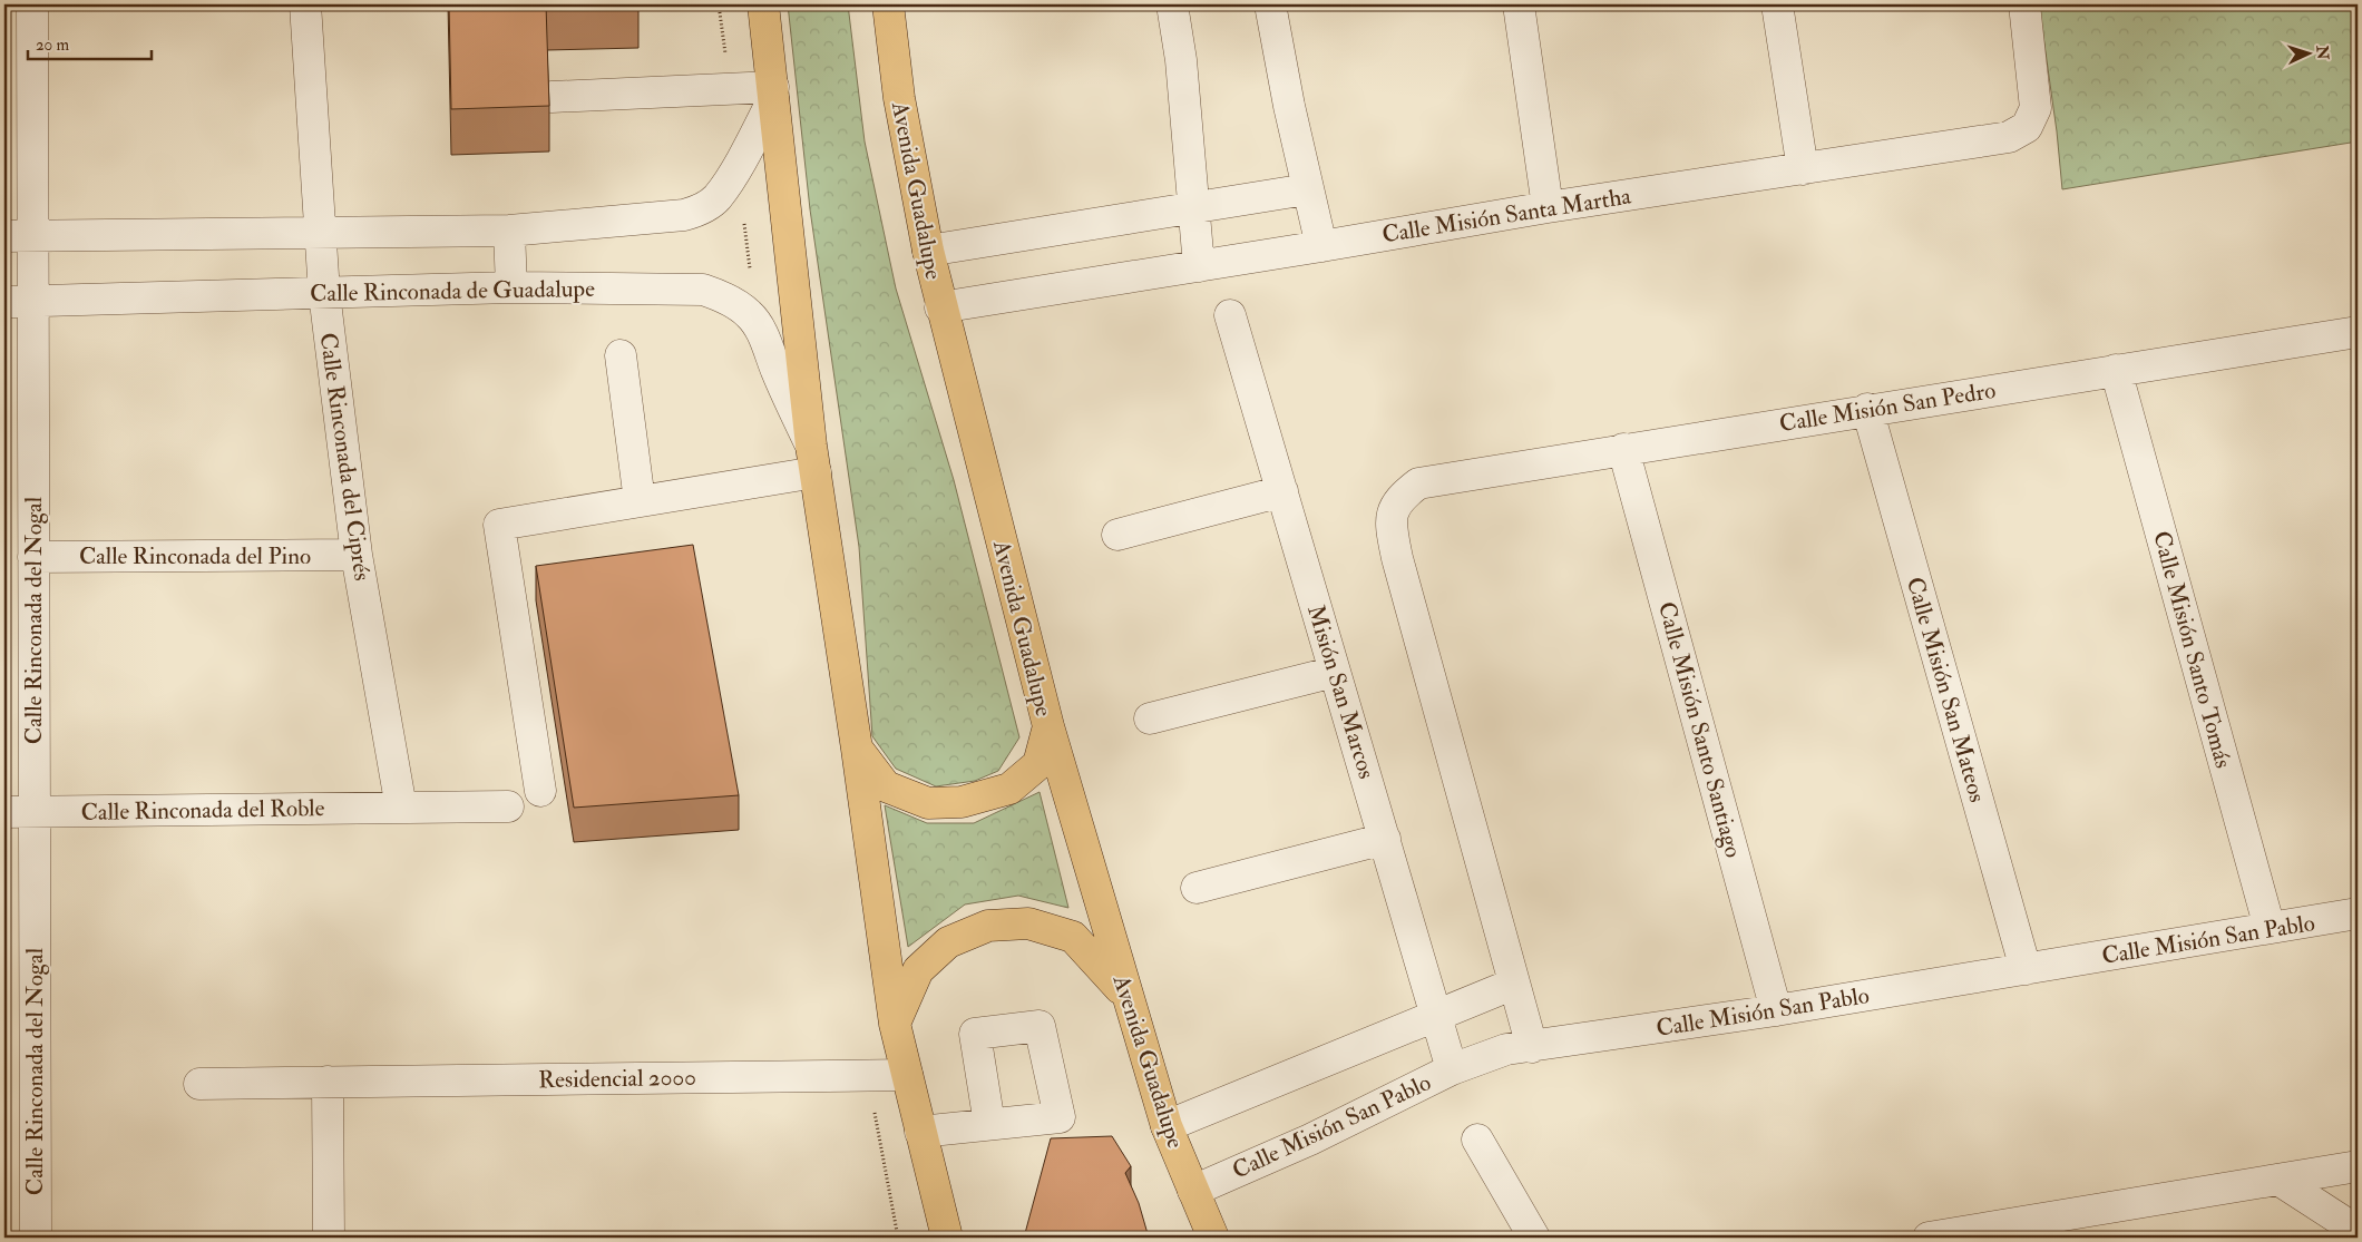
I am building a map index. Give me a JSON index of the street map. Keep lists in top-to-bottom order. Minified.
{"streets":{"main road":["Avenida Guadalupe"],"street":["Calle Misión Santa Martha","Calle Rinconada de Guadalupe","Calle Misión San Pedro","Calle Rinconada del Ciprés","Calle Rinconada del Pino","Calle Rinconada del Nogal","Calle Misión Santo Tomás","Calle Misión San Mateos","Misión San Marcos","Calle Misión Santo Santiago","Calle Rinconada del Roble","Calle Misión San Pablo","Residencial 2000"]},"crossings":[["Avenida Guadalupe","Calle Misión Santa Martha"],["Avenida Guadalupe","Calle Misión San Pablo"],["Calle Rinconada de Guadalupe","Calle Rinconada del Ciprés"],["Calle Rinconada de Guadalupe","Calle Rinconada del Nogal"],["Calle Misión San Pedro","Calle Misión Santo Tomás"],["Calle Misión San Pedro","Calle Misión San Mateos"],["Calle Misión San Pedro","Calle Misión Santo Santiago"],["Calle Rinconada del Ciprés","Calle Rinconada del Pino"],["Calle Rinconada del Ciprés","Calle Rinconada del Roble"],["Calle Rinconada del Pino","Calle Rinconada del Nogal"],["Calle Rinconada del Nogal","Calle Rinconada del Roble"],["Calle Misión Santo Tomás","Calle Misión San Pablo"],["Calle Misión San Mateos","Calle Misión San Pablo"],["Misión San Marcos","Calle Misión San Pablo"],["Calle Misión Santo Santiago","Calle Misión San Pablo"]],"scale_bar":"20 m","north":"right"}
